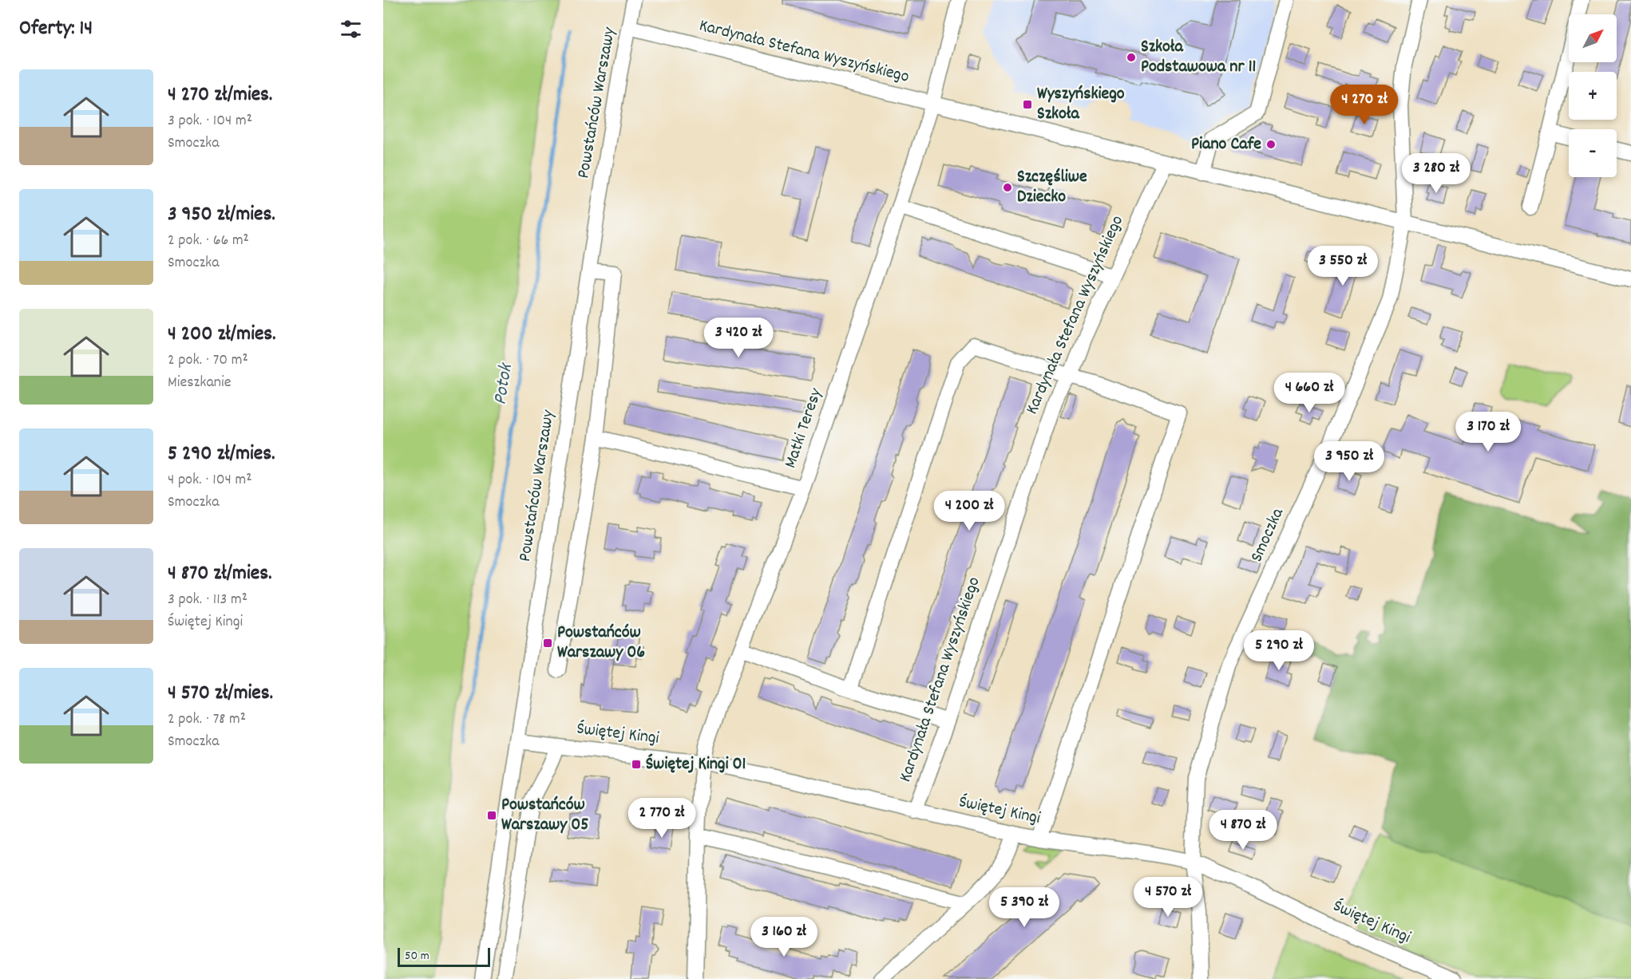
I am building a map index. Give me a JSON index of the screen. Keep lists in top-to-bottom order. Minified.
{"streets":{"street":["Kardynała Stefana Wyszyńskiego","Powstańców Warszawy","Matki Teresy","Smoczka","Świętej Kingi"]},"crossings":[["Kardynała Stefana Wyszyńskiego","Powstańców Warszawy"],["Kardynała Stefana Wyszyńskiego","Matki Teresy"],["Kardynała Stefana Wyszyńskiego","Smoczka"],["Kardynała Stefana Wyszyńskiego","Świętej Kingi"],["Powstańców Warszawy","Świętej Kingi"],["Matki Teresy","Świętej Kingi"],["Smoczka","Świętej Kingi"]],"water":["Potok"],"places":{"other":["Szkoła Podstawowa nr 11","Piano Cafe","Szczęśliwe Dziecko"],"transit":["Wyszyńskiego Szkoła","Powstańców Warszawy 06","Świętej Kingi 01","Powstańców Warszawy 05"]},"scale_bar":"50 m","north":"top right","page":{"heading":"Oferty: 14","map_buttons":["+","−"],"list":[{"name":"4 270 zł/mies.","note":"3 pok. · 104 m² · Smoczka"},{"name":"3 950 zł/mies.","note":"2 pok. · 66 m² · Smoczka"},{"name":"4 200 zł/mies.","note":"2 pok. · 70 m² · Mieszkanie"},{"name":"5 290 zł/mies.","note":"4 pok. · 104 m² · Smoczka"},{"name":"4 870 zł/mies.","note":"3 pok. · 113 m² · Świętej Kingi"},{"name":"4 570 zł/mies.","note":"2 pok. · 78 m² · Smoczka"}],"price":["4 270 zł","3 280 zł","3 550 zł","3 420 zł","4 660 zł","3 170 zł","3 950 zł","4 200 zł","5 290 zł","2 770 zł","4 870 zł","4 570 zł","5 390 zł","3 160 zł"],"scale":"50 m"}}
